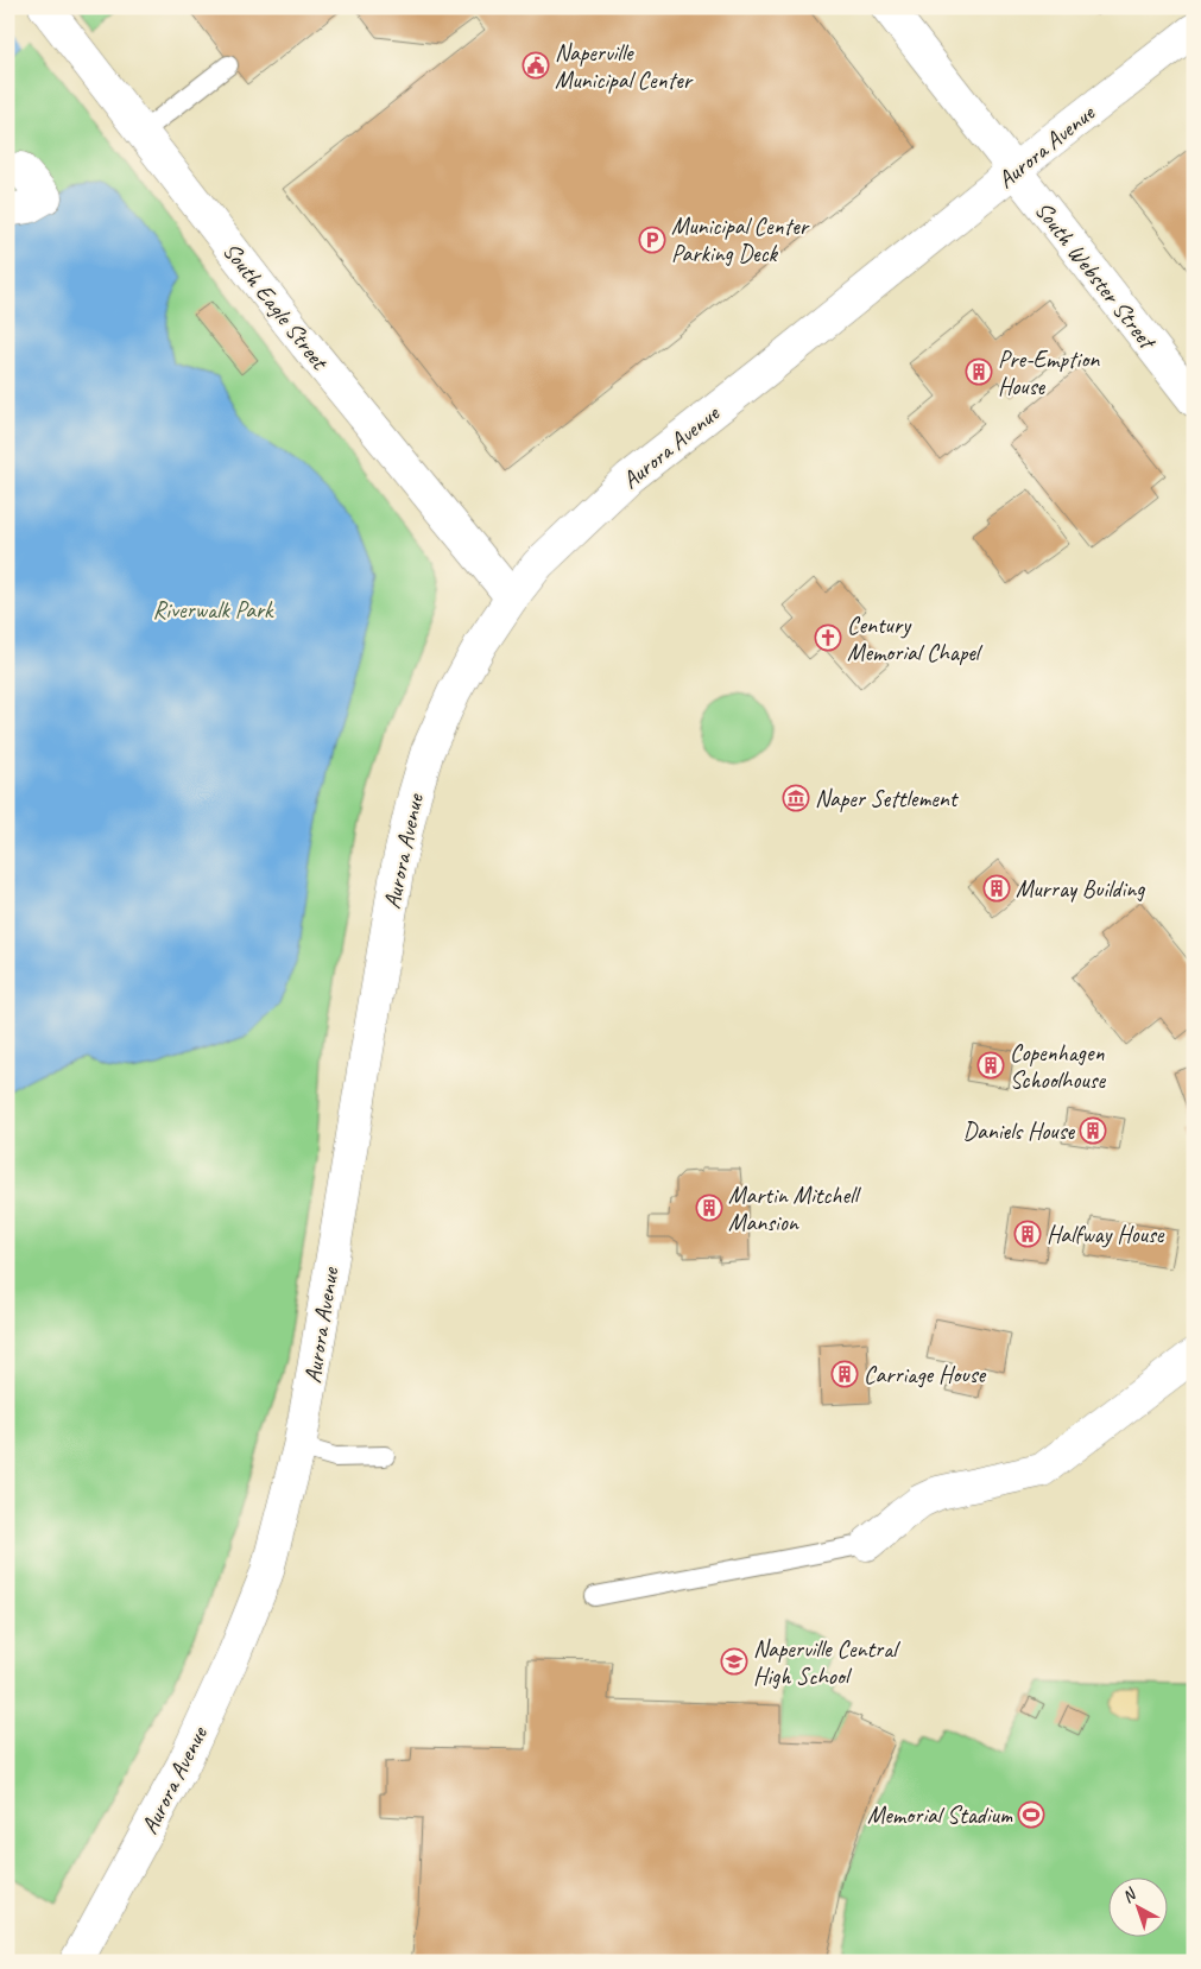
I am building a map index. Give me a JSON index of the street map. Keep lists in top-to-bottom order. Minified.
{"streets":{"main road":["Aurora Avenue","South Webster Street","South Eagle Street"]},"crossings":[["Aurora Avenue","South Webster Street"],["Aurora Avenue","South Eagle Street"]],"parks":["Riverwalk Park"],"places":{"public building":["Naperville Municipal Center"],"parking":["Municipal Center Parking Deck"],"building":["Pre-Emption House","Murray Building","Copenhagen Schoolhouse","Daniels House","Martin Mitchell Mansion","Halfway House","Carriage House"],"church":["Century Memorial Chapel"],"museum":["Naper Settlement"],"school or university":["Naperville Central High School"],"sports":["Memorial Stadium"]},"north":"top left"}
